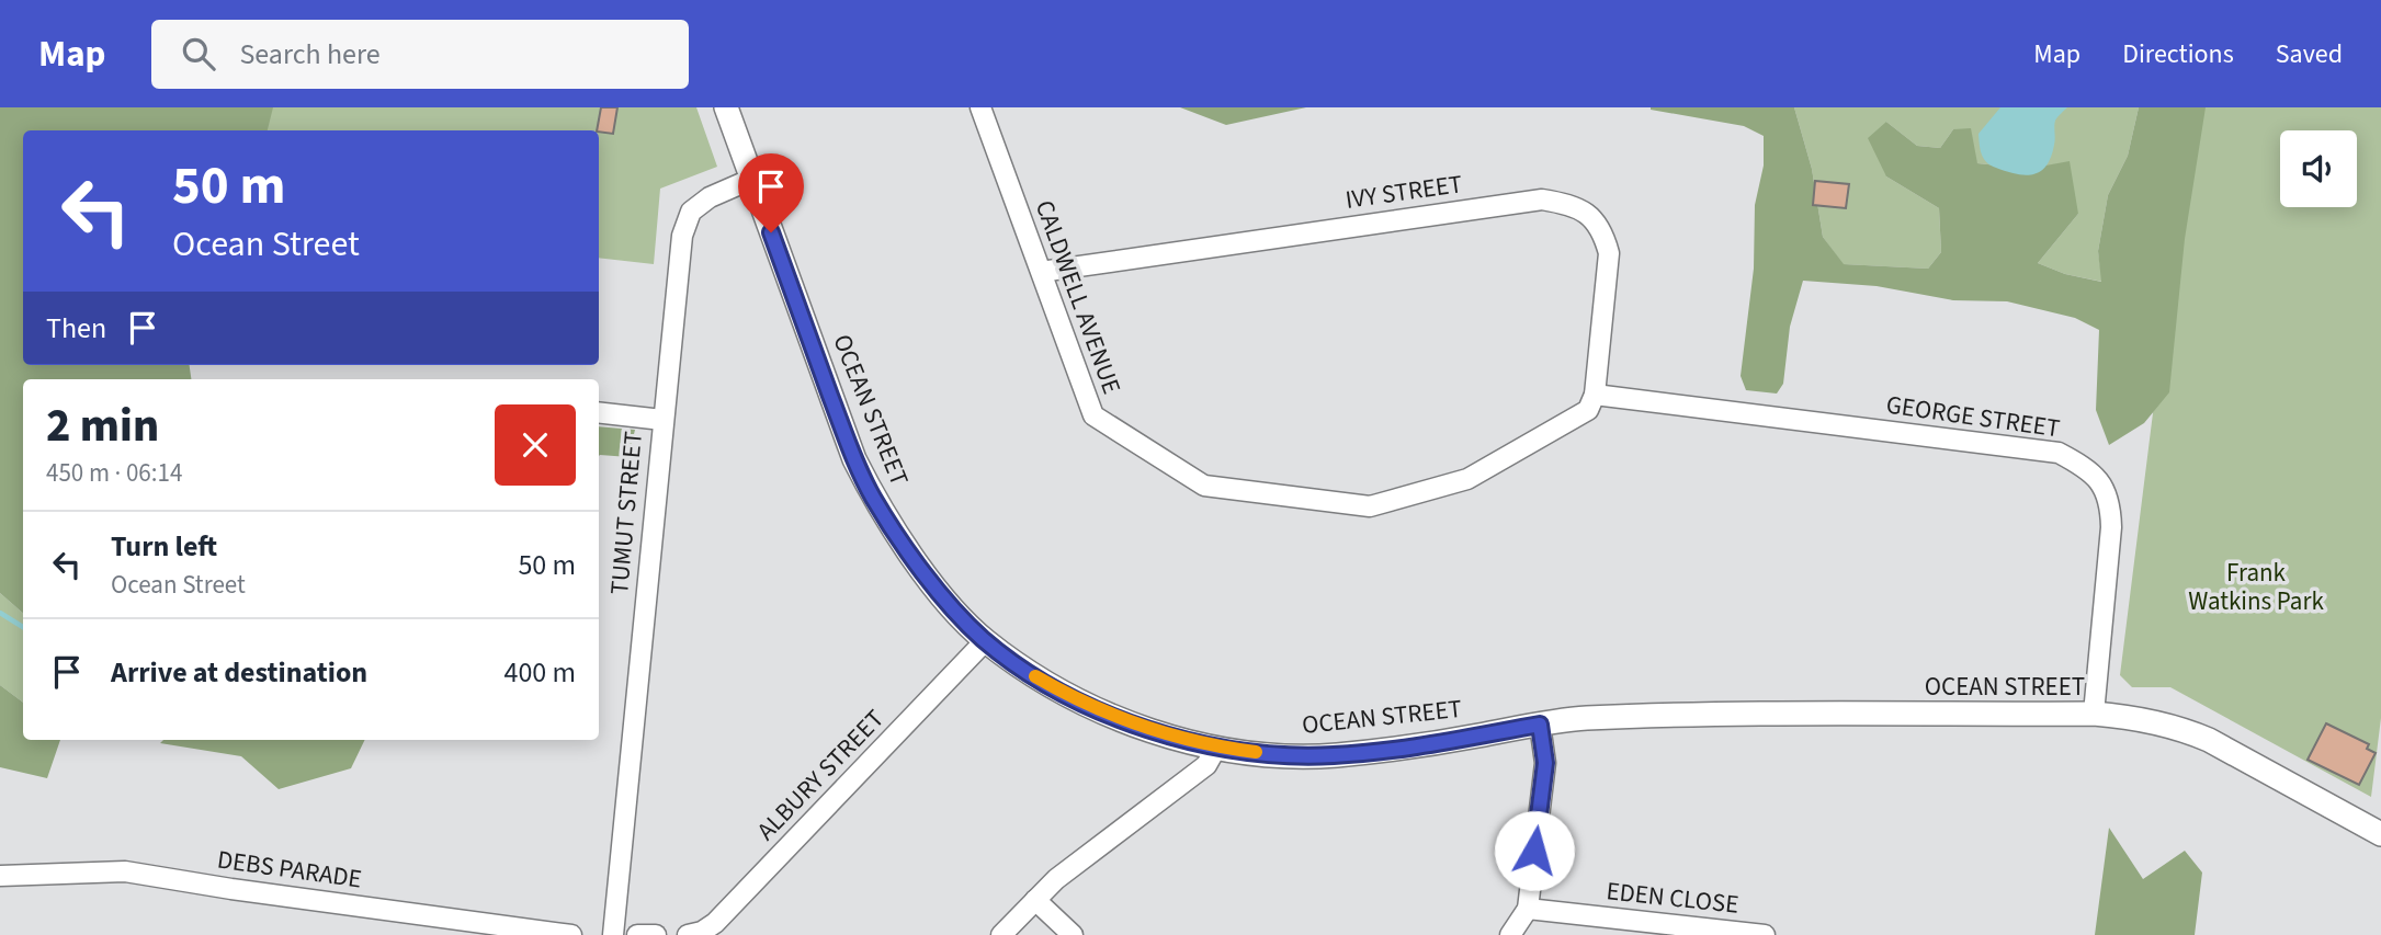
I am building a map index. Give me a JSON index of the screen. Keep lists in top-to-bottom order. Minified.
{"streets":{"street":["IVY STREET","CALDWELL AVENUE","OCEAN STREET","GEORGE STREET","TUMUT STREET","ALBURY STREET","DEBS PARADE","EDEN CLOSE"]},"crossings":[["IVY STREET","CALDWELL AVENUE"],["IVY STREET","GEORGE STREET"],["CALDWELL AVENUE","GEORGE STREET"],["OCEAN STREET","GEORGE STREET"],["OCEAN STREET","TUMUT STREET"],["OCEAN STREET","ALBURY STREET"]],"parks":["Frank Watkins Park"],"page":{"header":"Map","search":"Search here","nav":["Map","Directions","Saved"],"turn":["50 m","Ocean Street"],"then":"Then","heading":["2 min","450 m · 06:14"],"list":[{"name":"Turn left","note":"Ocean Street","value":"50 m"},{"name":"Arrive at destination","value":"400 m"}]}}
